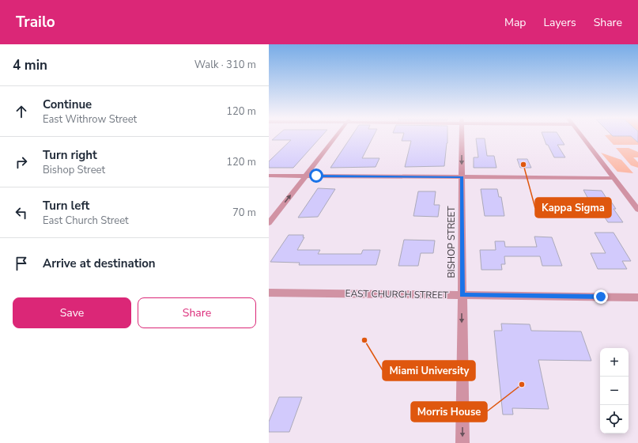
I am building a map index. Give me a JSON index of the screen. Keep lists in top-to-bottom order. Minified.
{"streets":{"street":["BISHOP STREET","EAST CHURCH STREET"]},"crossings":[["BISHOP STREET","EAST CHURCH STREET"]],"one_way":["BISHOP STREET"],"places":["Kappa Sigma","Miami University","Morris House"],"page":{"header":"Trailo","nav":["Map","Layers","Share"],"heading":["4 min","Walk · 310 m"],"list":[["Continue","East Withrow Street","120 m"],["Turn right","Bishop Street","120 m"],["Turn left","East Church Street","70 m"],"Arrive at destination"],"buttons":["Save","Share"],"map_buttons":["+","−"]}}
